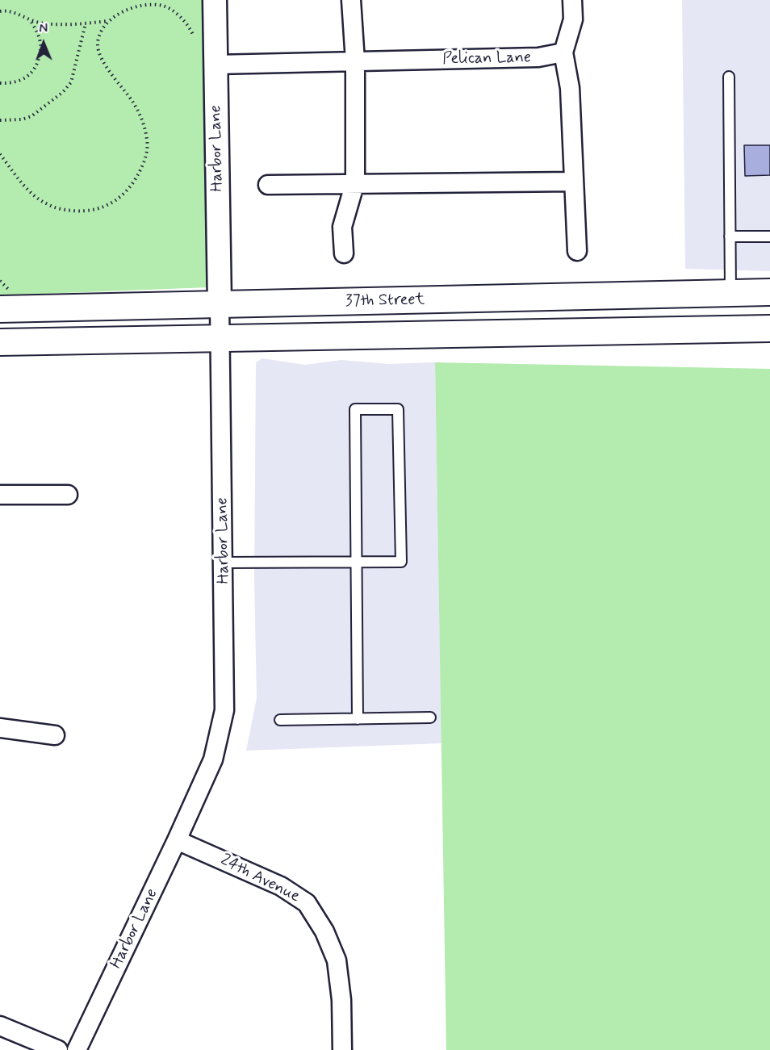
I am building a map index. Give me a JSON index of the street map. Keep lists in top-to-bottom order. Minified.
{"streets":{"main road":["37th Street"],"street":["Pelican Lane","Harbor Lane","24th Avenue"]},"crossings":[["Pelican Lane","Harbor Lane"],["Harbor Lane","37th Street"],["Harbor Lane","24th Avenue"]],"north":"top"}
